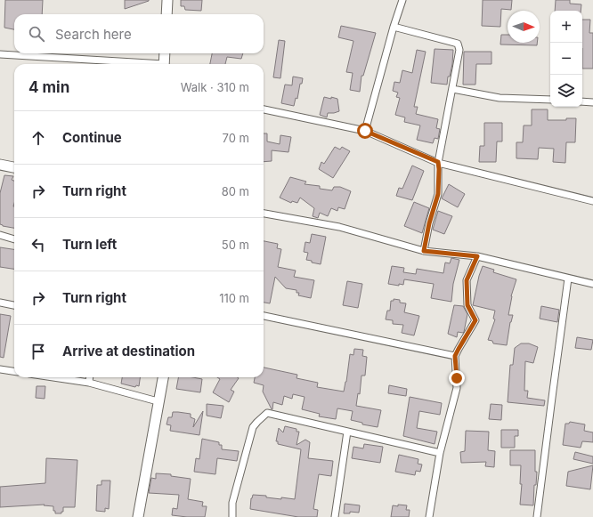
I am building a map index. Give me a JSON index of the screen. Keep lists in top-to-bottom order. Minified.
{"north":"right","page":{"map_buttons":["+","−"],"search":"Search here","heading":["4 min","Walk · 310 m"],"list":[["Continue","70 m"],["Turn right","80 m"],["Turn left","50 m"],["Turn right","110 m"],"Arrive at destination"]}}
